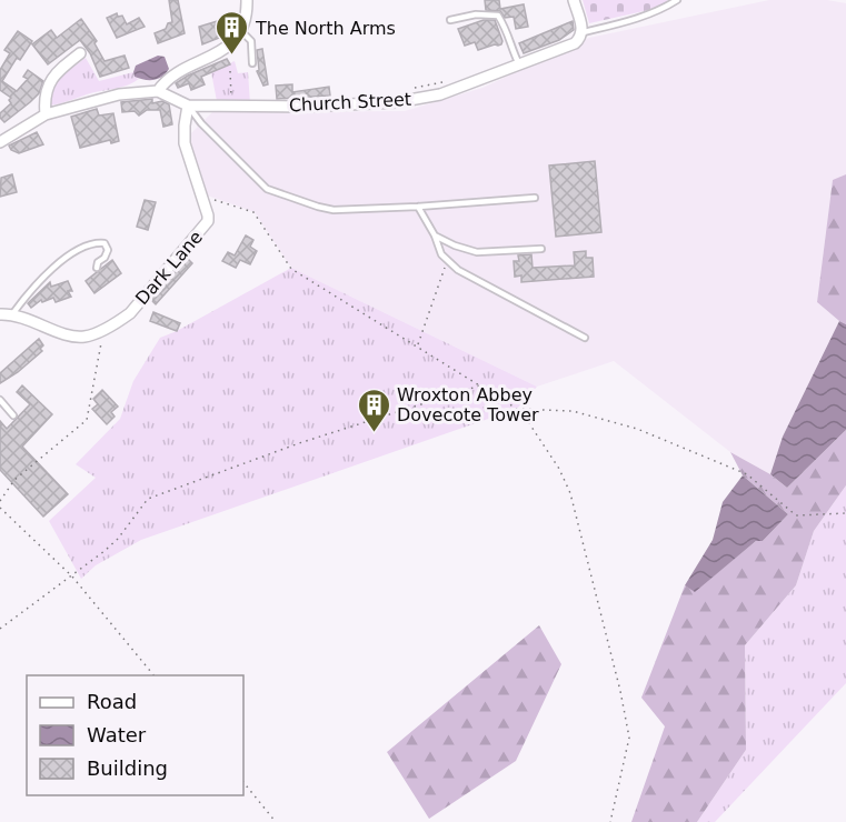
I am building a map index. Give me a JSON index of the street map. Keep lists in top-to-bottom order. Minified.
{"streets":{"street":["Church Street","Dark Lane"]},"crossings":[["Church Street","Dark Lane"]],"places":{"building":["The North Arms","Wroxton Abbey Dovecote Tower"]},"legend":["Road","Water","Building"]}
